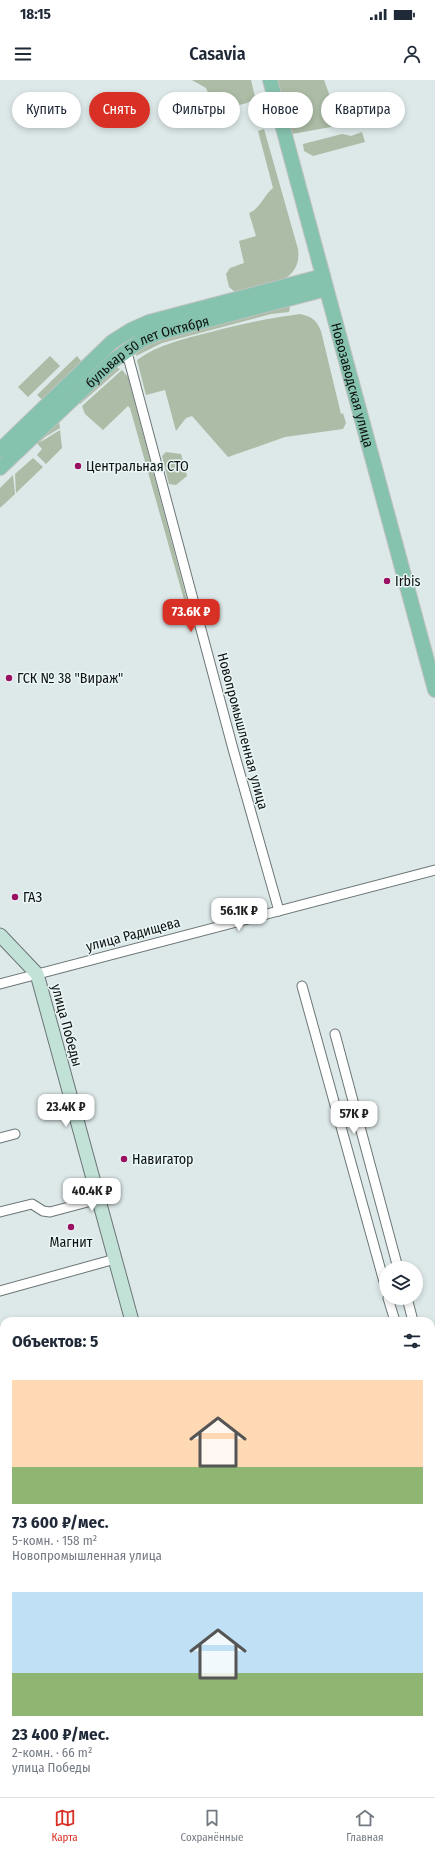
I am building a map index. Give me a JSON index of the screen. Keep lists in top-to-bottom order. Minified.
{"streets":{"main road":["бульвар 50 лет Октября","Новозаводская улица","улица Победы"],"street":["Новопромышленная улица","улица Радищева"]},"crossings":[["бульвар 50 лет Октября","Новозаводская улица"],["бульвар 50 лет Октября","Новопромышленная улица"],["Новопромышленная улица","улица Радищева"],["улица Радищева","улица Победы"]],"places":["Центральная СТО","Irbis","ГСК № 38 \"Вираж\"","ГАЗ","Навигатор","Магнит"],"page":{"status":"18:15","header":"Casavia","chip":["Купить","Снять","Фильтры","Новое","Квартира"],"price":["73.6K ₽","56.1K ₽","23.4K ₽","57K ₽","40.4K ₽"],"heading":"Объектов: 5","list":[{"name":"73 600 ₽/мес.","note":"5-комн. · 158 m² · Новопромышленная улица"},{"name":"23 400 ₽/мес.","note":"2-комн. · 66 m² · улица Победы"}],"tabs":["Карта","Сохранённые","Главная"]}}
